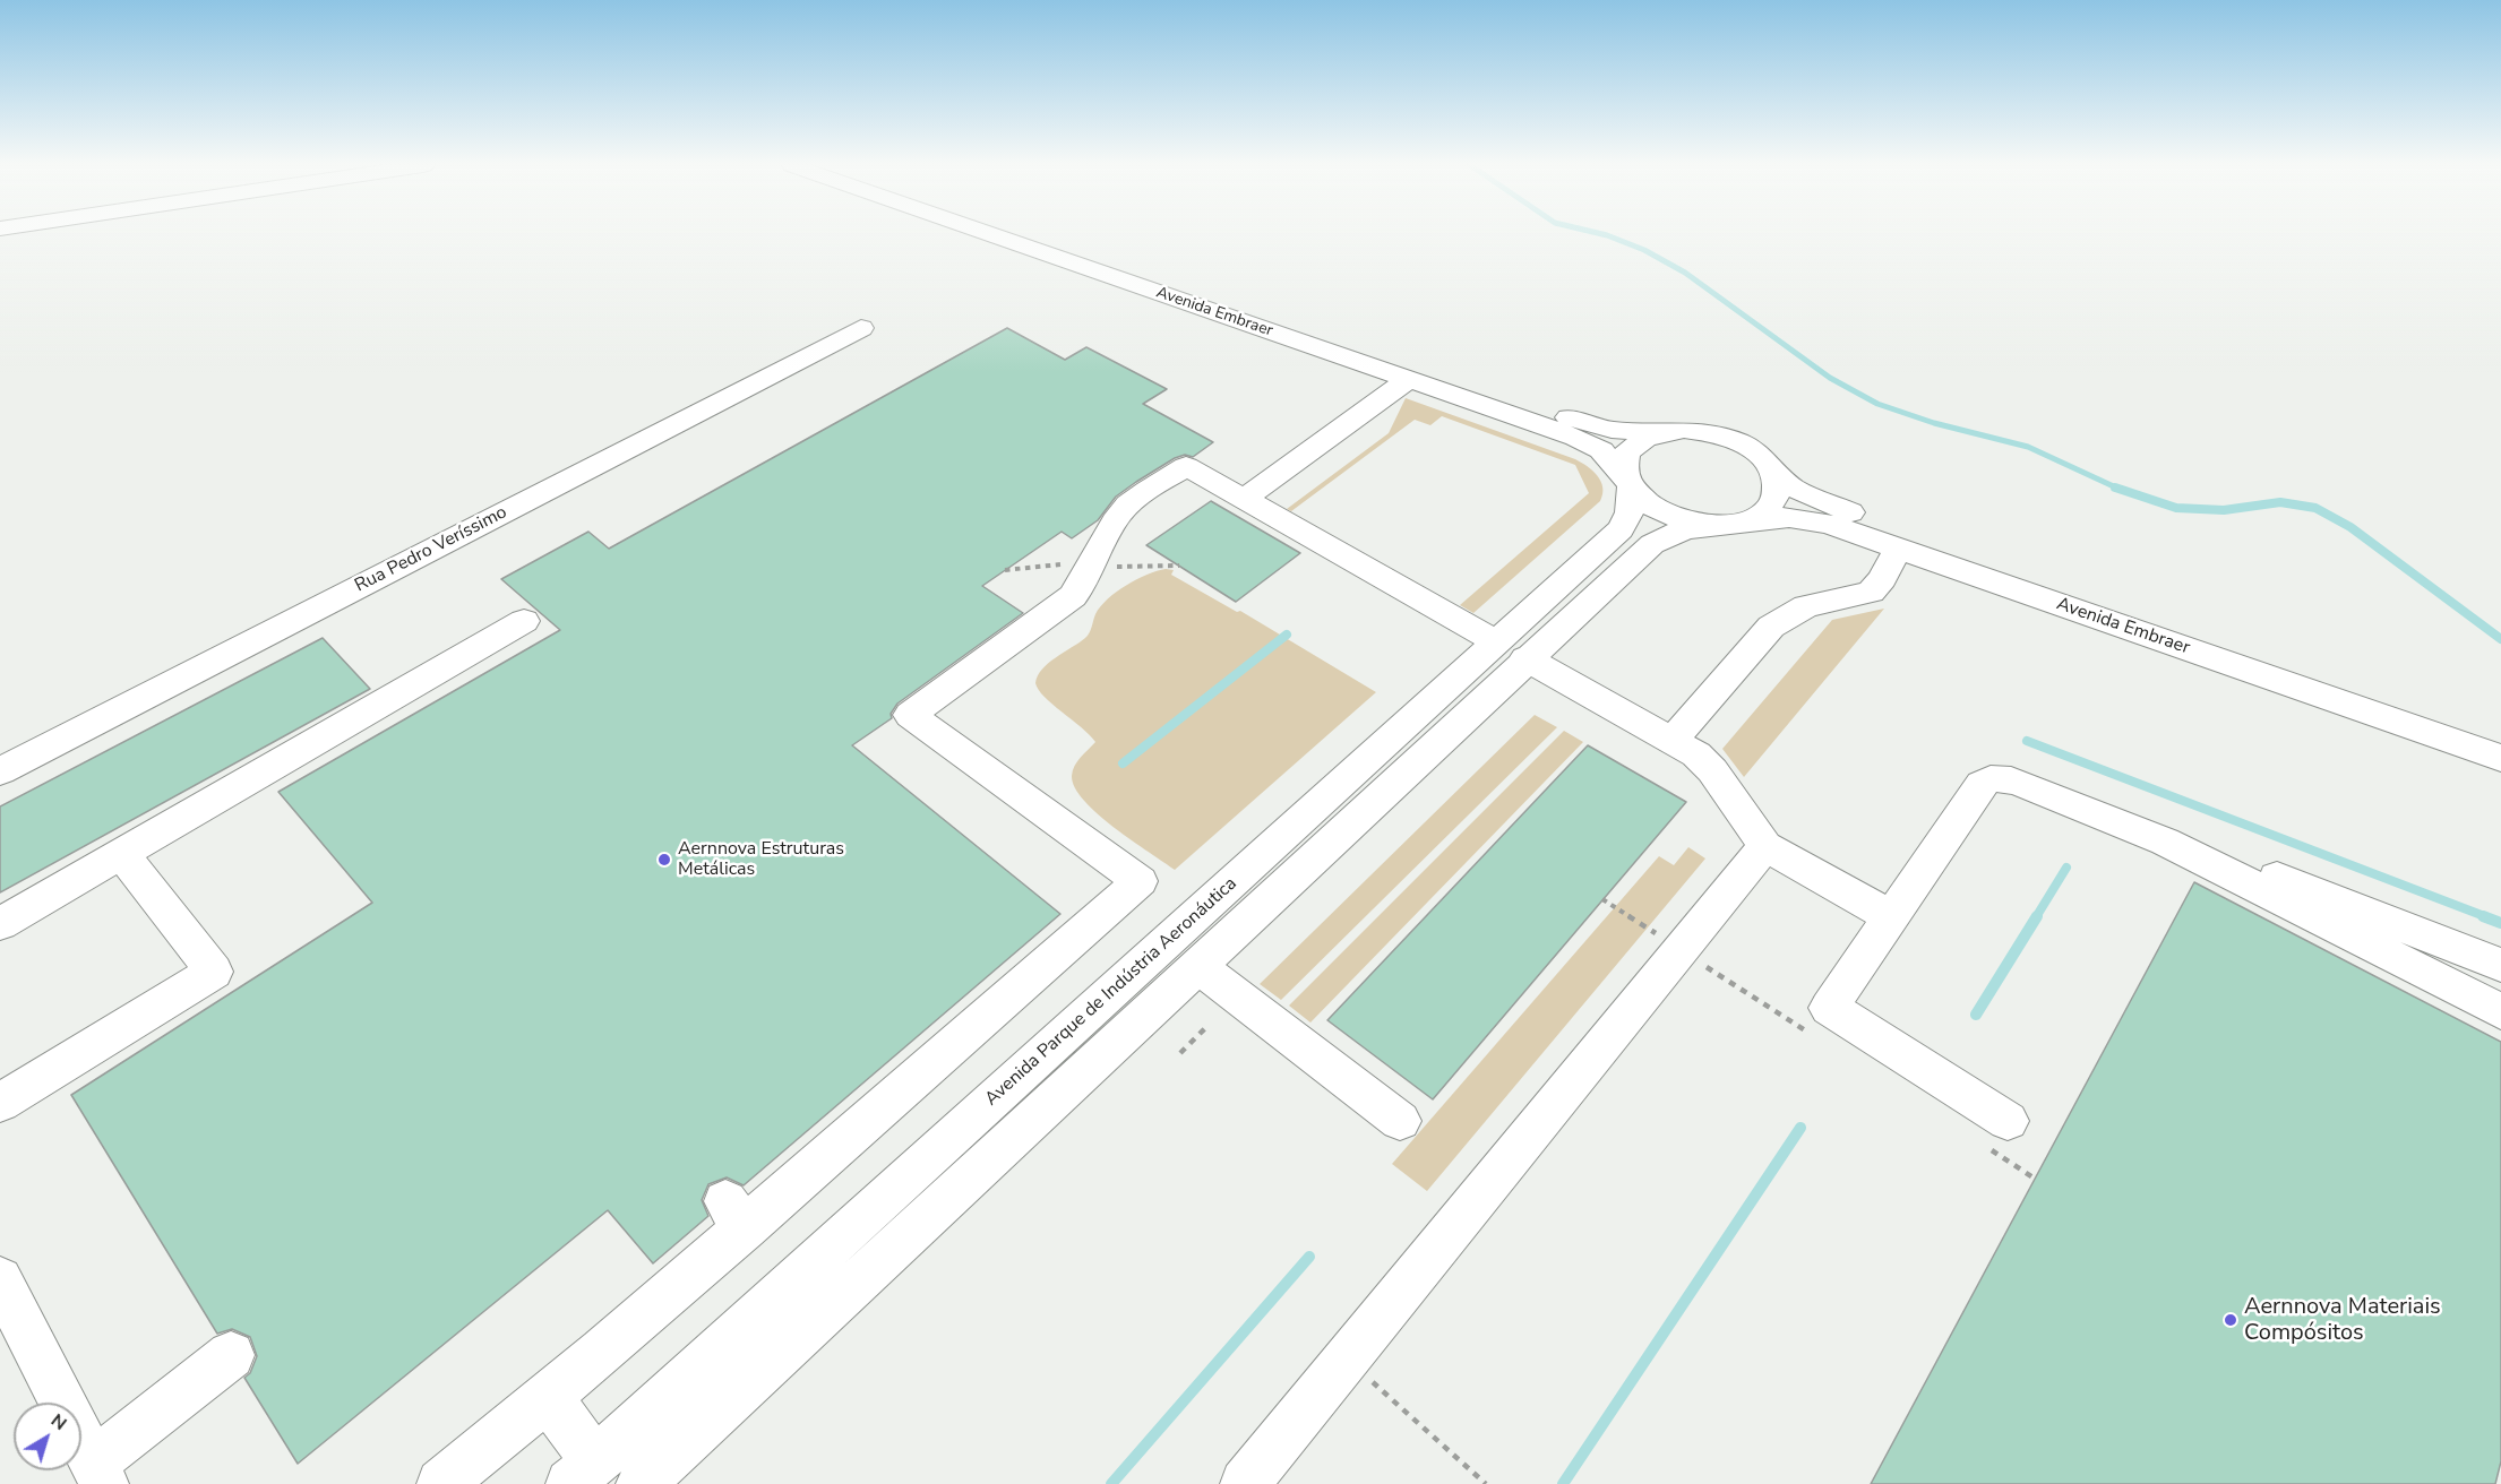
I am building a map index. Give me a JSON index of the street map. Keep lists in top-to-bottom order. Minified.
{"streets":{"street":["Avenida Embraer","Rua Pedro Veríssimo","Avenida Parque de Indústria Aeronáutica"]},"crossings":[["Avenida Embraer","Avenida Parque de Indústria Aeronáutica"]],"places":["Aernnova Estruturas Metálicas","Aernnova Materiais Compósitos"],"north":"top right"}
